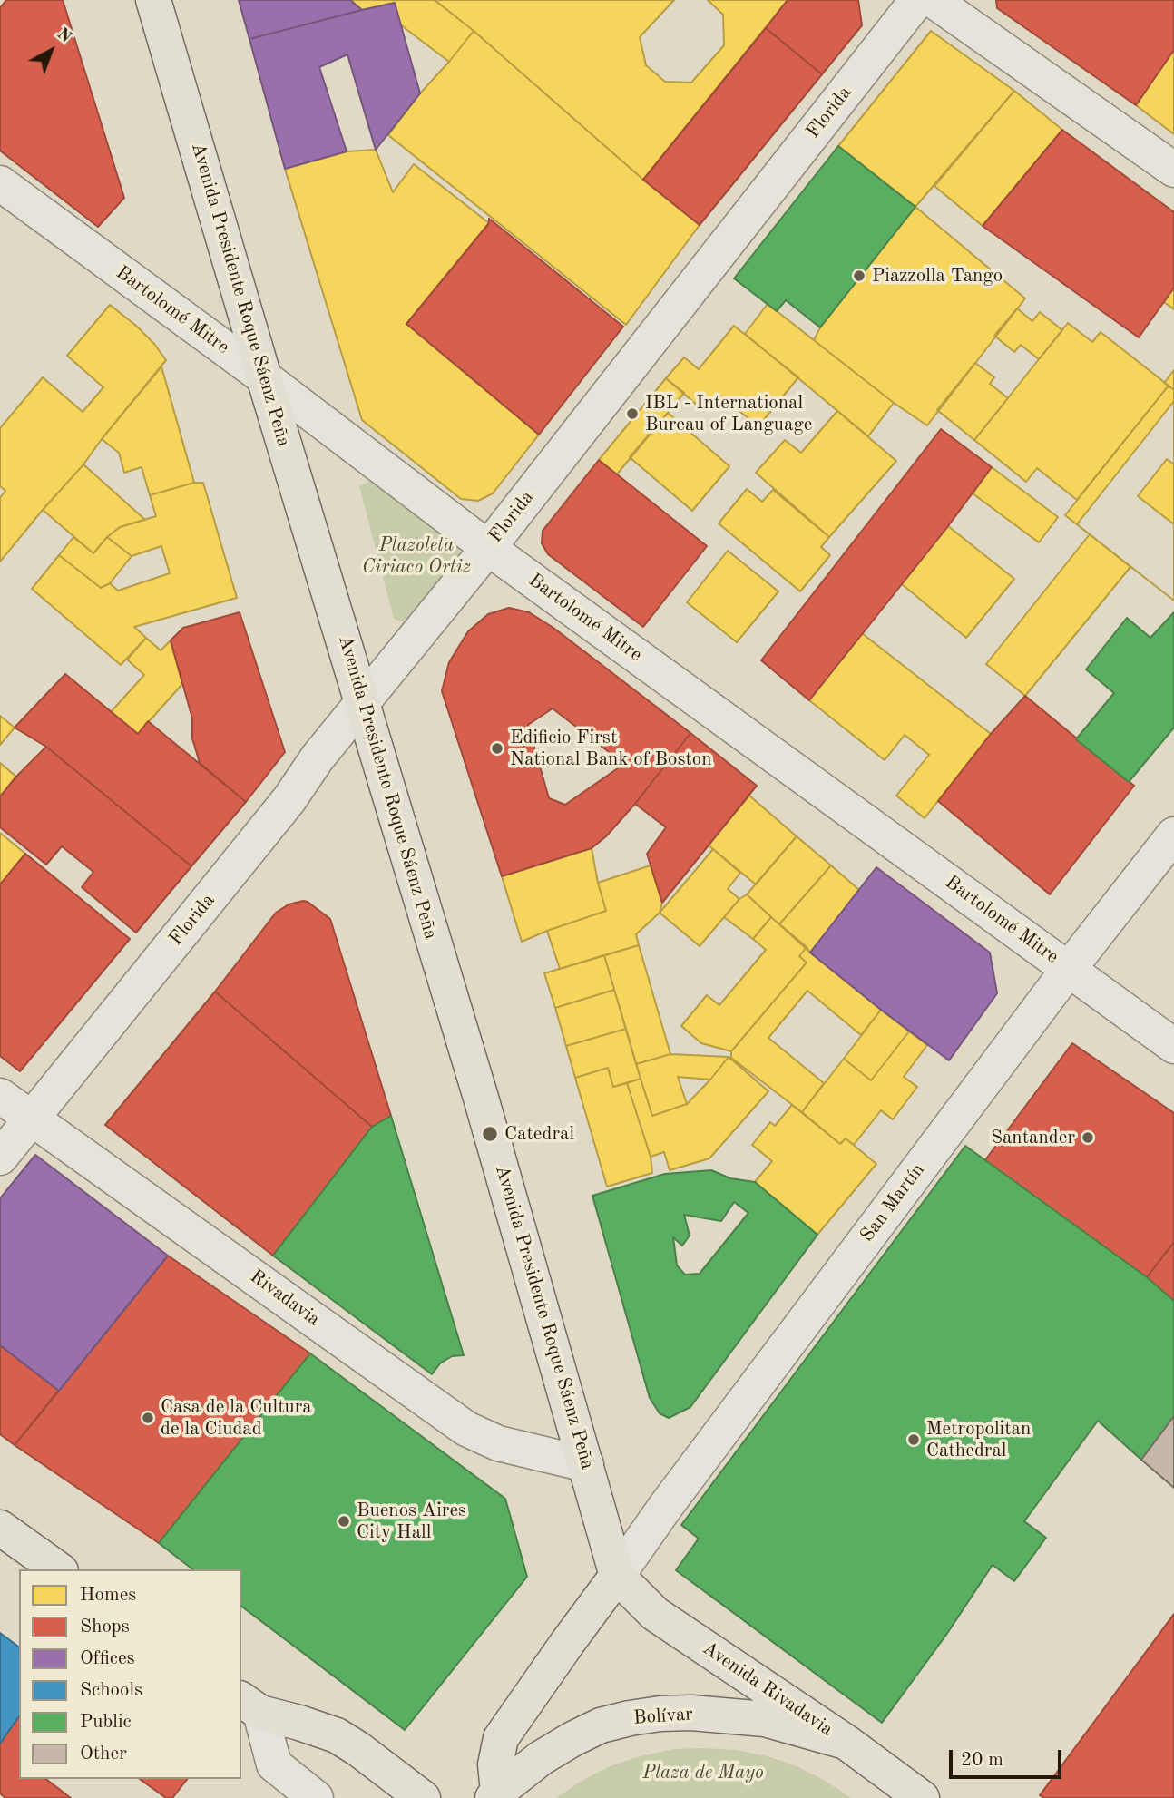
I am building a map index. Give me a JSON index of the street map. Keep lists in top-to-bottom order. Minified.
{"streets":{"main road":["Avenida Presidente Roque Sáenz Peña","Avenida Rivadavia","Bolívar"],"street":["Florida","Bartolomé Mitre","San Martín","Rivadavia"]},"crossings":[["Florida","Avenida Presidente Roque Sáenz Peña"],["Florida","Bartolomé Mitre"],["Florida","Rivadavia"],["Avenida Presidente Roque Sáenz Peña","Bartolomé Mitre"],["Avenida Presidente Roque Sáenz Peña","San Martín"],["Avenida Presidente Roque Sáenz Peña","Rivadavia"],["Avenida Presidente Roque Sáenz Peña","Avenida Rivadavia"],["Avenida Presidente Roque Sáenz Peña","Bolívar"],["Bartolomé Mitre","San Martín"],["San Martín","Avenida Rivadavia"],["San Martín","Bolívar"],["Avenida Rivadavia","Bolívar"]],"parks":["Plazoleta Ciriaco Ortiz","Plaza de Mayo"],"places":["Piazzolla Tango","IBL - International Bureau of Language","Edificio First National Bank of Boston","Catedral","Santander","Casa de la Cultura de la Ciudad","Metropolitan Cathedral","Buenos Aires City Hall"],"legend":["Homes","Shops","Offices","Schools","Public","Other"],"scale_bar":"20 m","north":"top right"}
